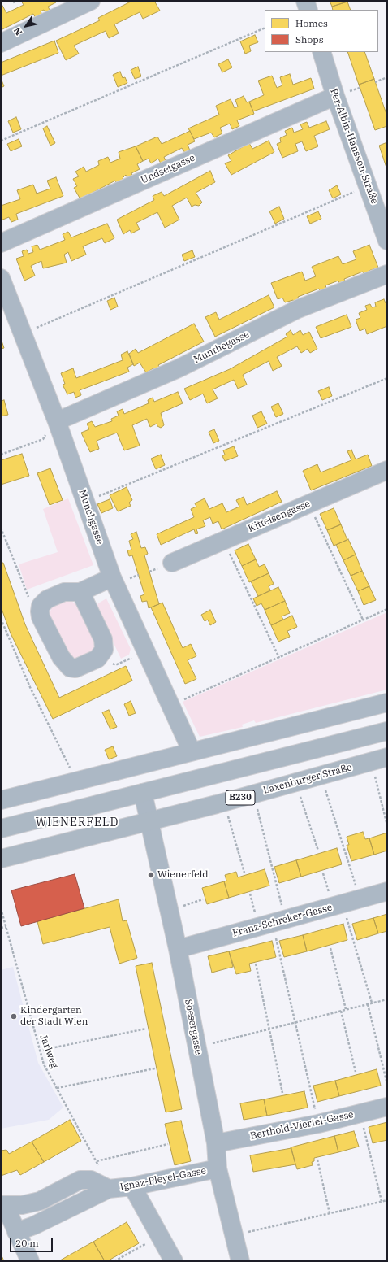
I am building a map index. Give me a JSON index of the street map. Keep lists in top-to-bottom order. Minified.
{"streets":{"main road":["Laxenburger Straße","B230"],"street":["Per-Albin-Hansson-Straße","Undsetgasse","Munthegasse","Kittelsengasse","Munchgasse","Franz-Schreker-Gasse","Soesergasse","Berthold-Viertel-Gasse","Ignaz-Pleyel-Gasse"],"path":["Jarlweg"]},"crossings":[["Per-Albin-Hansson-Straße","Undsetgasse"],["Munthegasse","Munchgasse"],["Laxenburger Straße","Soesergasse"],["Franz-Schreker-Gasse","Soesergasse"],["Soesergasse","Berthold-Viertel-Gasse"],["Soesergasse","Ignaz-Pleyel-Gasse"]],"districts":["WIENERFELD"],"places":["Wienerfeld","Kindergarten der Stadt Wien"],"legend":["Homes","Shops"],"scale_bar":"20 m","north":"bottom left"}
